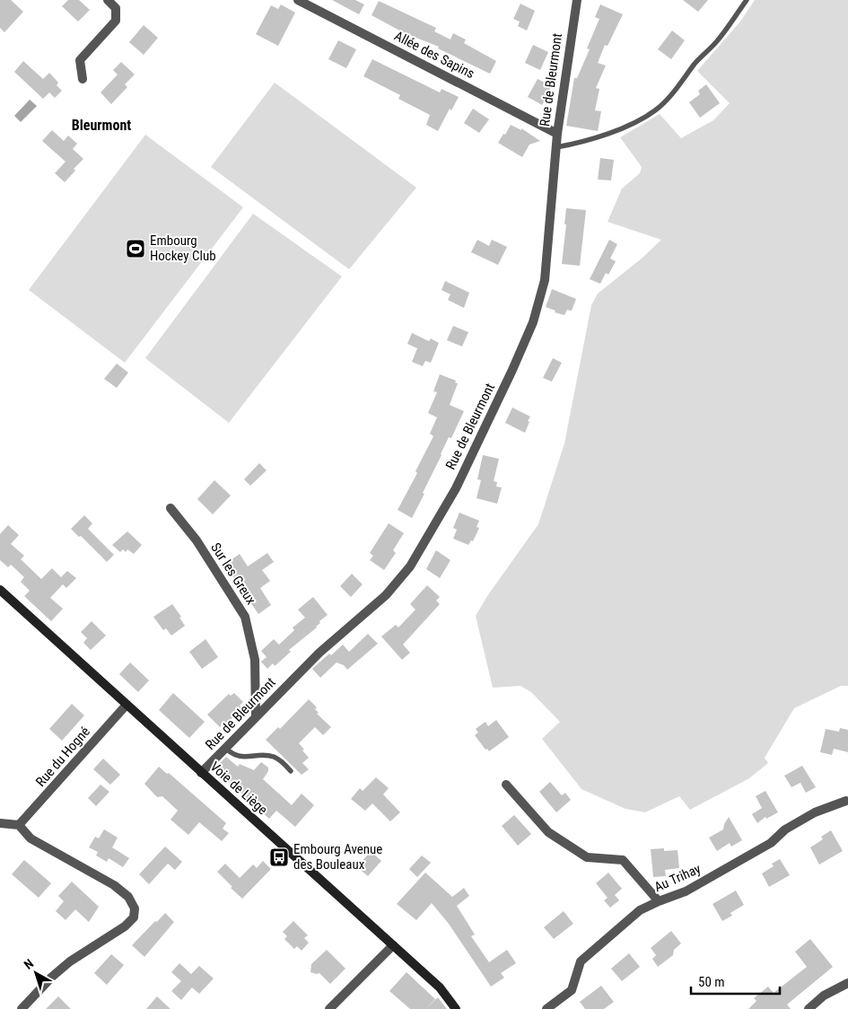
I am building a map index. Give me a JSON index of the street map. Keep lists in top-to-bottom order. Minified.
{"streets":{"street":["Allée des Sapins","Rue de Bleurmont","Sur les Greux","Rue du Hogné","Voie de Liège","Au Trihay"]},"crossings":[["Allée des Sapins","Rue de Bleurmont"],["Rue de Bleurmont","Sur les Greux"],["Rue de Bleurmont","Voie de Liège"],["Rue du Hogné","Voie de Liège"]],"districts":["Bleurmont"],"places":{"sports":["Embourg Hockey Club"],"bus stop":["Embourg Avenue des Bouleaux"]},"scale_bar":"50 m","north":"top left"}
